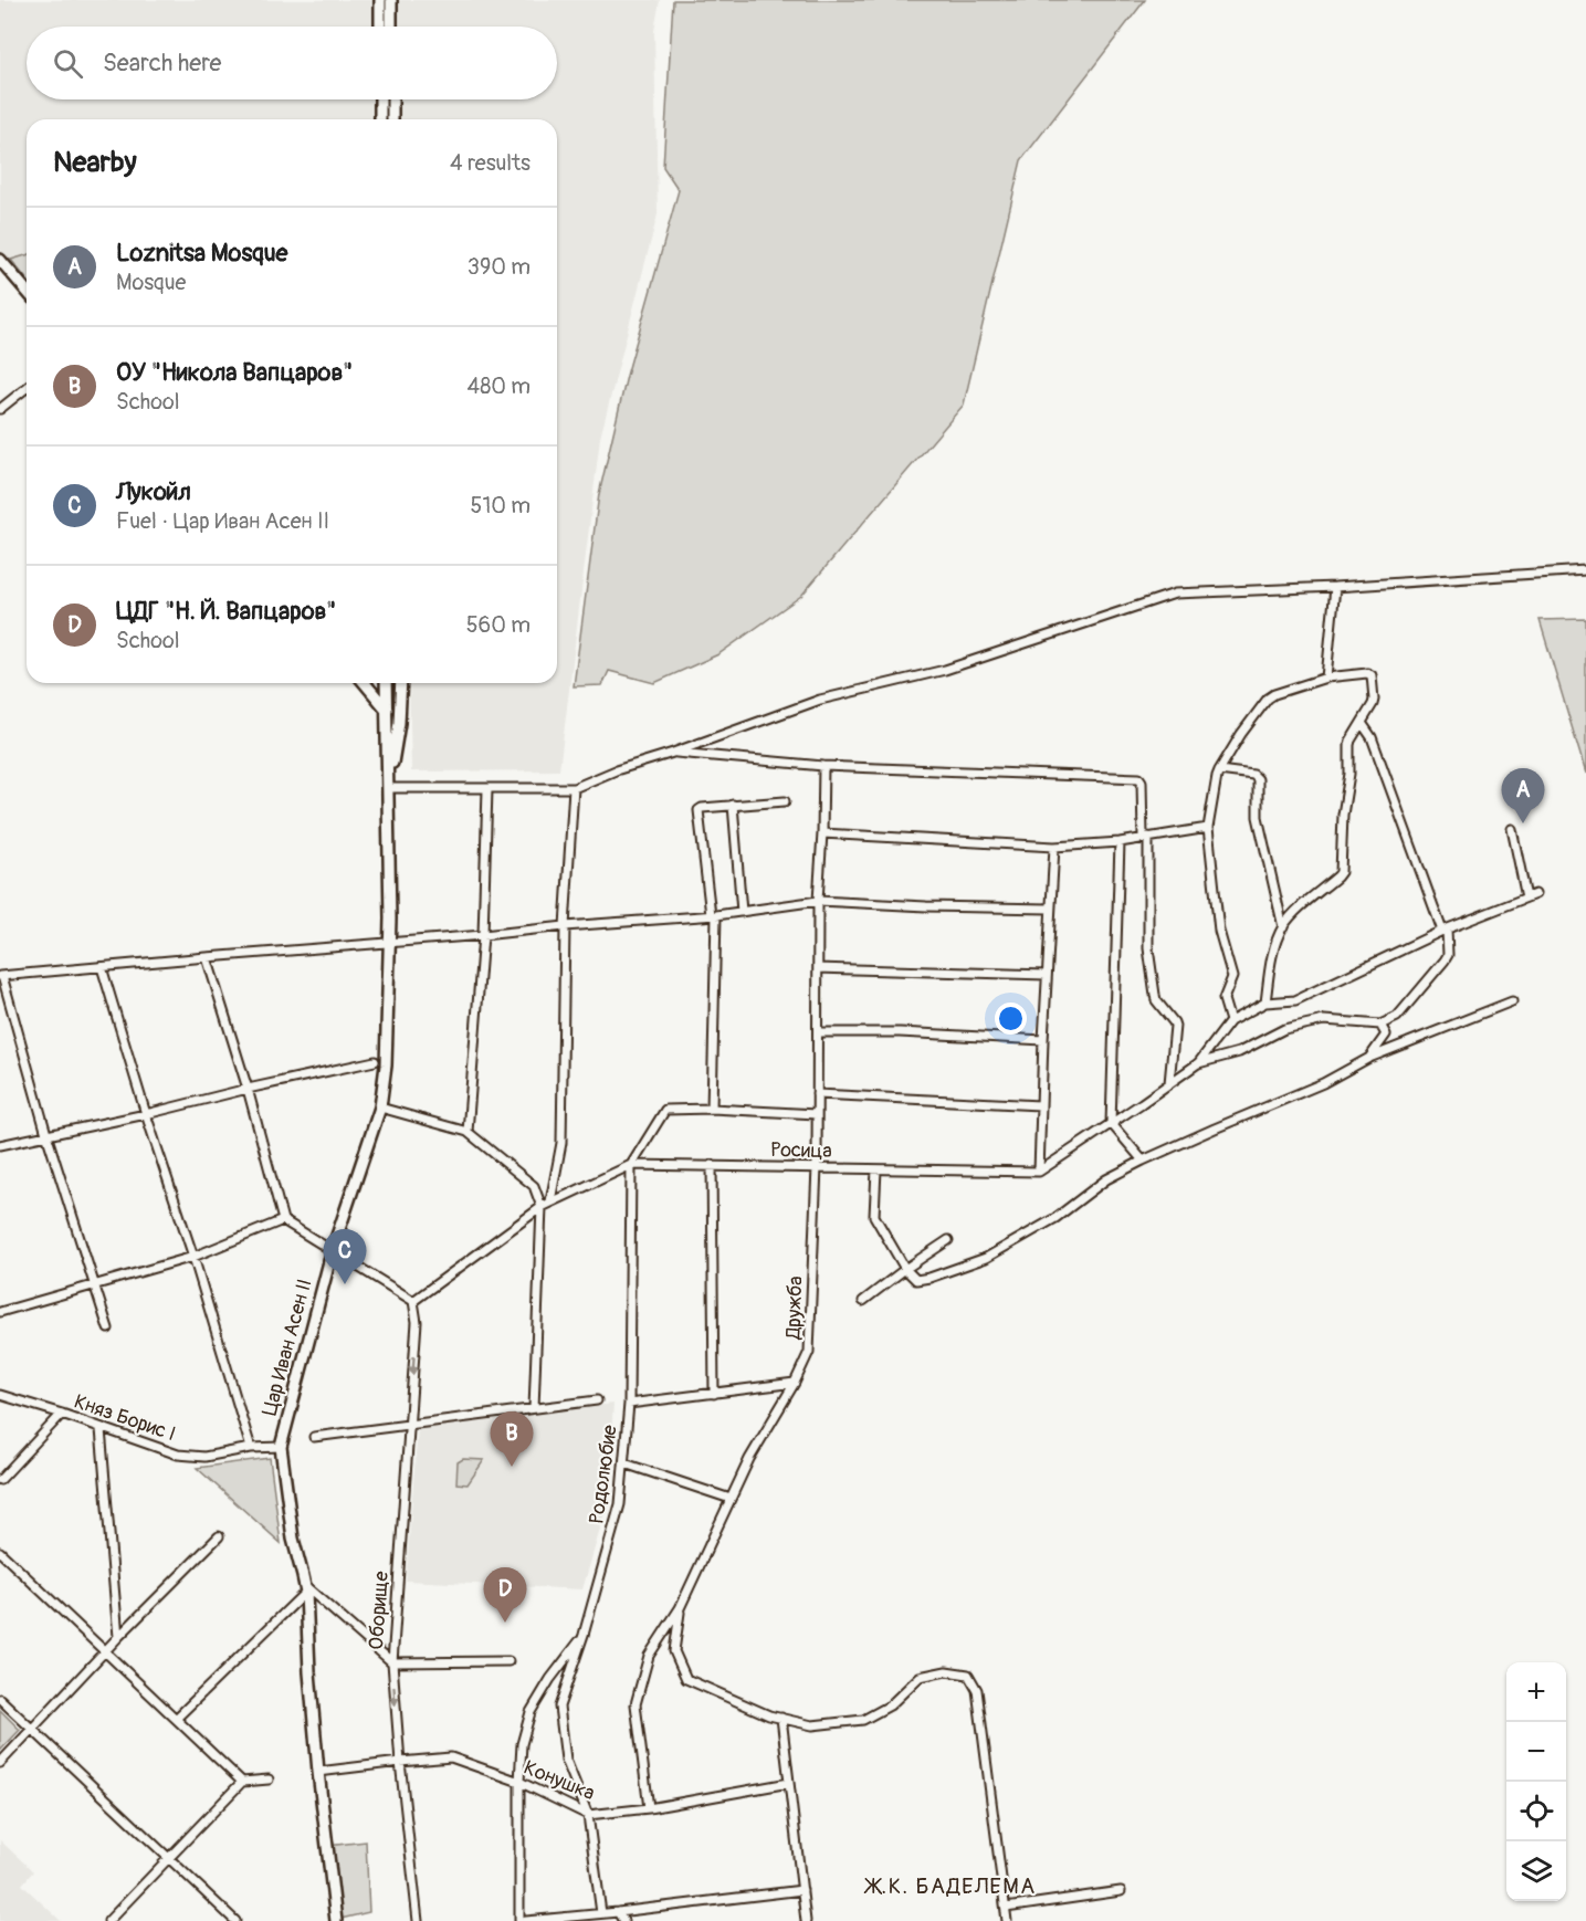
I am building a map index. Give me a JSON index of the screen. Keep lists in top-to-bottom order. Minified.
{"streets":{"street":["Росица","Дружба","Цар Иван Асен II","Княз Борис I","Родолюбие","Оборище","Конушка"]},"crossings":[["Росица","Дружба"],["Росица","Родолюбие"],["Росица","Оборище"],["Дружба","Конушка"],["Цар Иван Асен II","Княз Борис I"],["Цар Иван Асен II","Конушка"],["Родолюбие","Конушка"],["Оборище","Конушка"]],"one_way":["Оборище"],"districts":["Ж.К. БАДЕЛЕМА"],"page":{"search":"Search here","heading":["Nearby","4 results"],"list":[{"mark":"A","name":"Loznitsa Mosque","note":"Mosque","value":"390 m"},{"mark":"B","name":"ОУ \"Никола Вапцаров\"","note":"School","value":"480 m"},{"mark":"C","name":"Лукойл","note":"Fuel · Цар Иван Асен II","value":"510 m"},{"mark":"D","name":"ЦДГ \"Н. Й. Вапцаров\"","note":"School","value":"560 m"}],"pins":["A","C","B","D"],"map_buttons":["+","−"]}}
